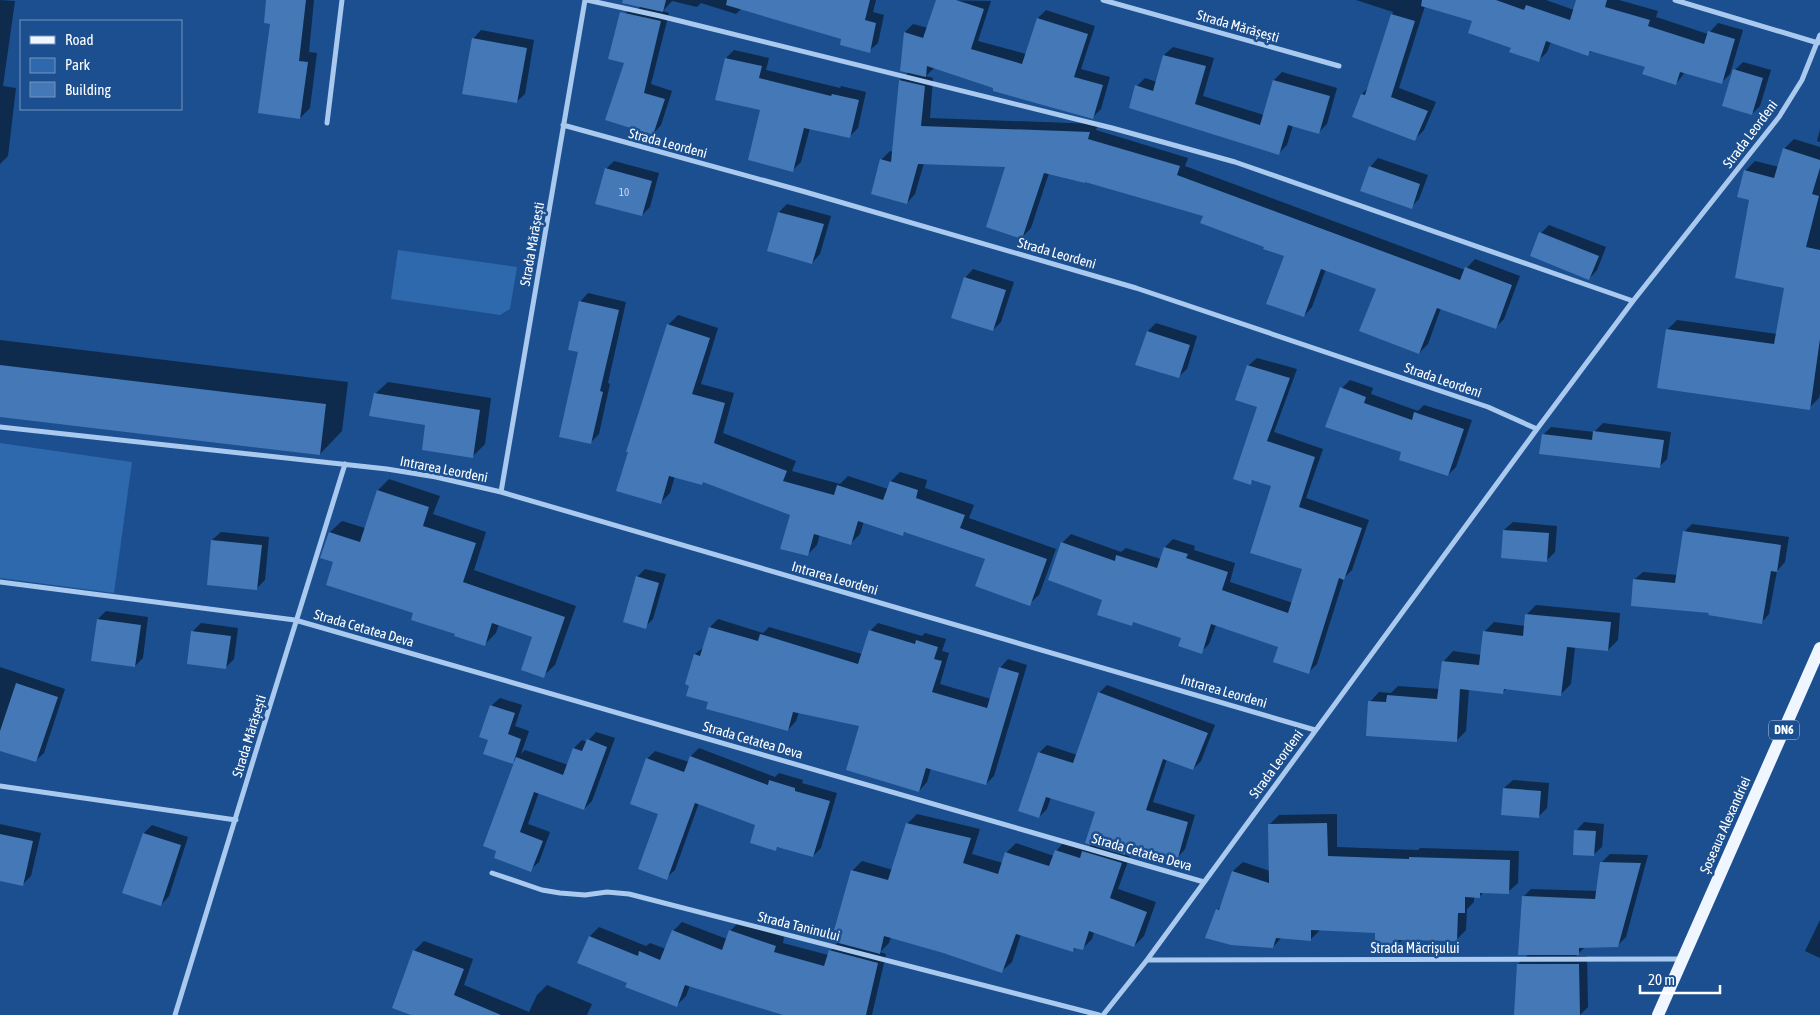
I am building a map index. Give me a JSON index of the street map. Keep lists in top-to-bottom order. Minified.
{"streets":{"main road":["DN6","Șoseaua Alexandriei"],"street":["Strada Mărășești","Strada Leordeni","Intrarea Leordeni","Strada Cetatea Deva","Strada Taninului","Strada Măcrișului"]},"crossings":[["Strada Mărășești","Strada Leordeni"],["Strada Mărășești","Intrarea Leordeni"],["Strada Mărășești","Strada Cetatea Deva"],["Strada Leordeni","Intrarea Leordeni"],["Strada Leordeni","Strada Cetatea Deva"],["Strada Leordeni","Strada Măcrișului"],["Șoseaua Alexandriei","Strada Măcrișului"]],"house_numbers":["10"],"legend":["Road","Park","Building"],"scale_bar":"20 m"}
